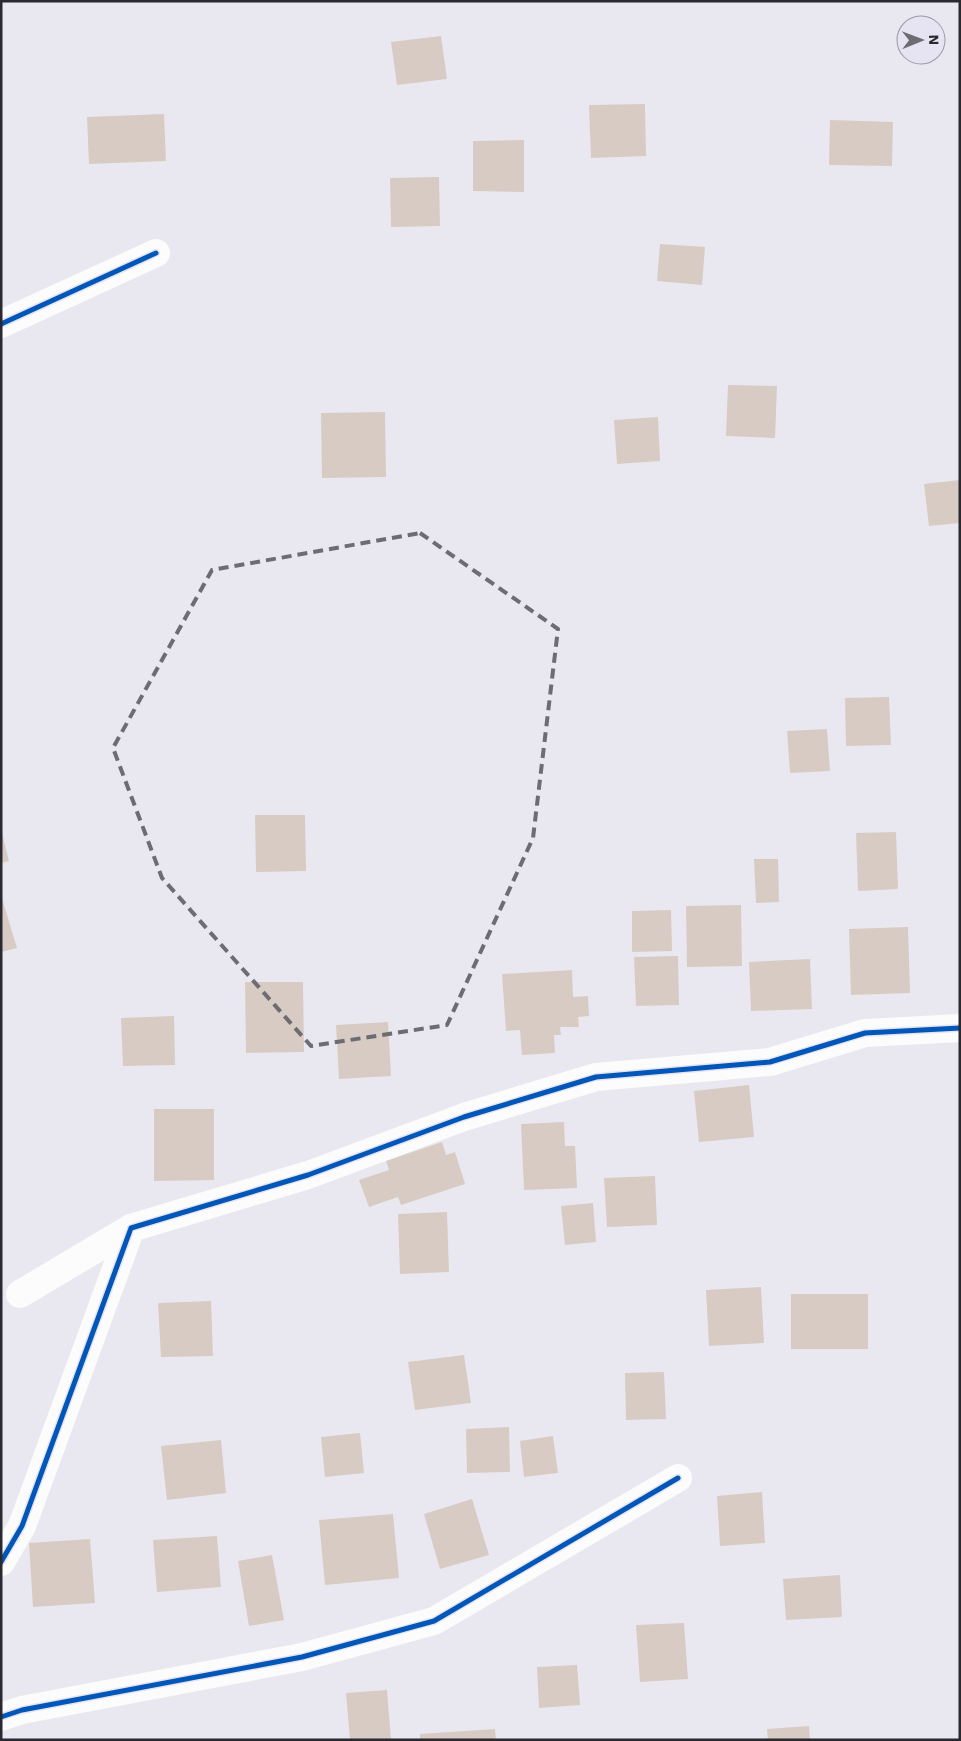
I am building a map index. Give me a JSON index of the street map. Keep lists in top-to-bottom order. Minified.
{"north":"right"}
